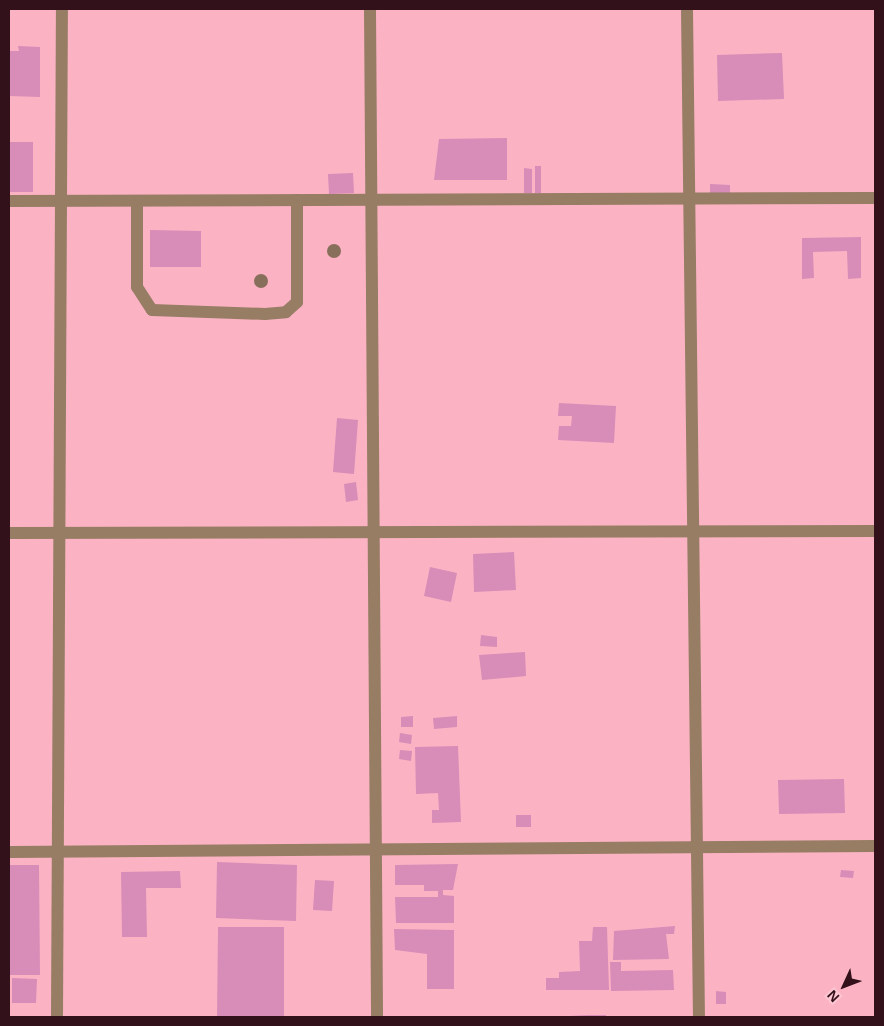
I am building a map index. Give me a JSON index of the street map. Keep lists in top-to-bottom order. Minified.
{"north":"bottom left"}
